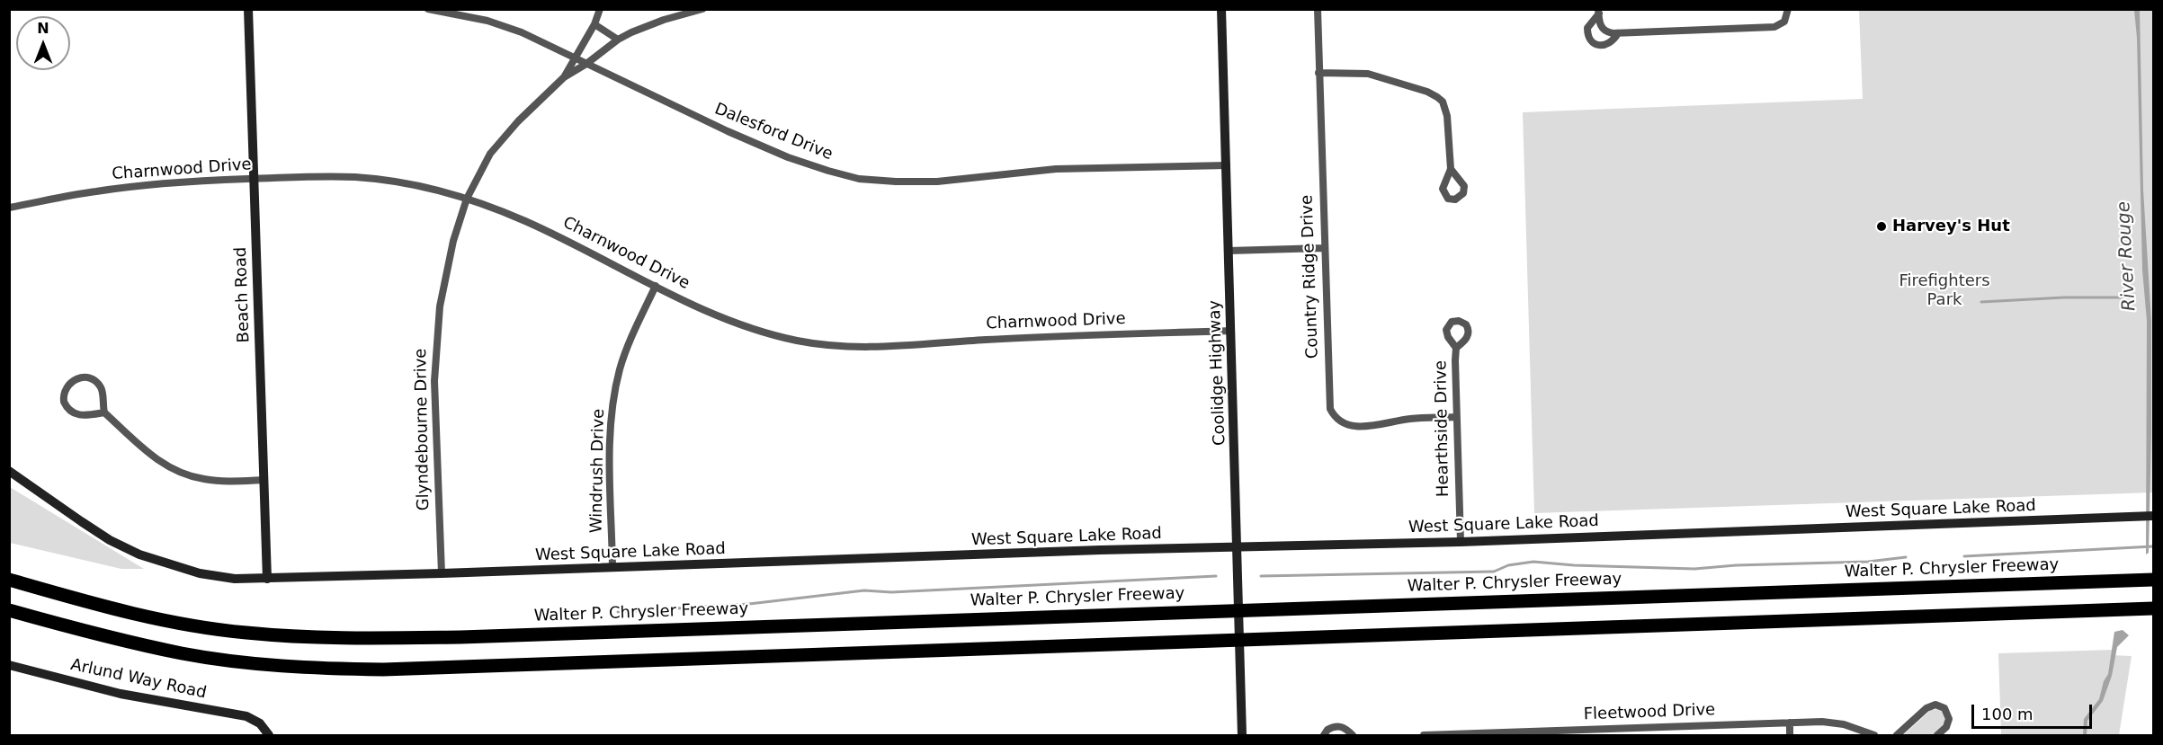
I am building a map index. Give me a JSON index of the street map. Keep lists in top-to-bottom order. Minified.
{"streets":{"highway":["Walter P. Chrysler Freeway"],"main road":["Beach Road","Coolidge Highway","West Square Lake Road","Arlund Way Road"],"street":["Dalesford Drive","Charnwood Drive","Country Ridge Drive","Hearthside Drive","Glyndebourne Drive","Windrush Drive","Fleetwood Drive"]},"crossings":[["Dalesford Drive","Coolidge Highway"],["Dalesford Drive","Glyndebourne Drive"],["Charnwood Drive","Beach Road"],["Charnwood Drive","Coolidge Highway"],["Charnwood Drive","Glyndebourne Drive"],["Charnwood Drive","Windrush Drive"],["Country Ridge Drive","Hearthside Drive"],["Beach Road","West Square Lake Road"],["Coolidge Highway","West Square Lake Road"],["Hearthside Drive","West Square Lake Road"],["Glyndebourne Drive","West Square Lake Road"],["Windrush Drive","West Square Lake Road"]],"water":["River Rouge"],"parks":["Firefighters Park"],"places":["Harvey's Hut"],"scale_bar":"100 m","north":"top"}
